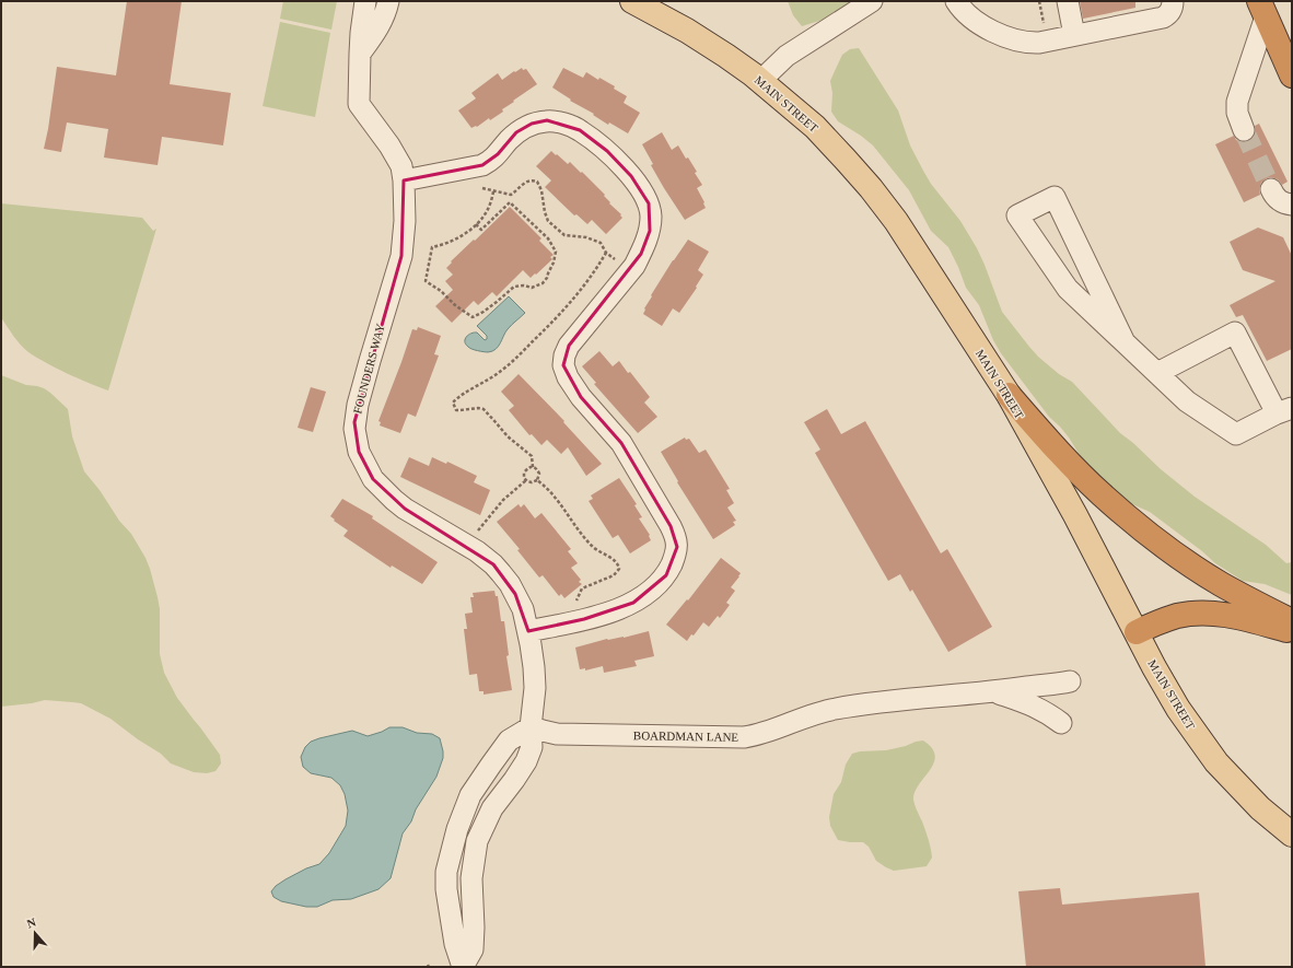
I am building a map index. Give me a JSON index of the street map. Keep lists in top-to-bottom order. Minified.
{"streets":{"main road":["MAIN STREET"],"street":["FOUNDERS WAY","BOARDMAN LANE"]},"crossings":[["FOUNDERS WAY","BOARDMAN LANE"]],"north":"top"}
